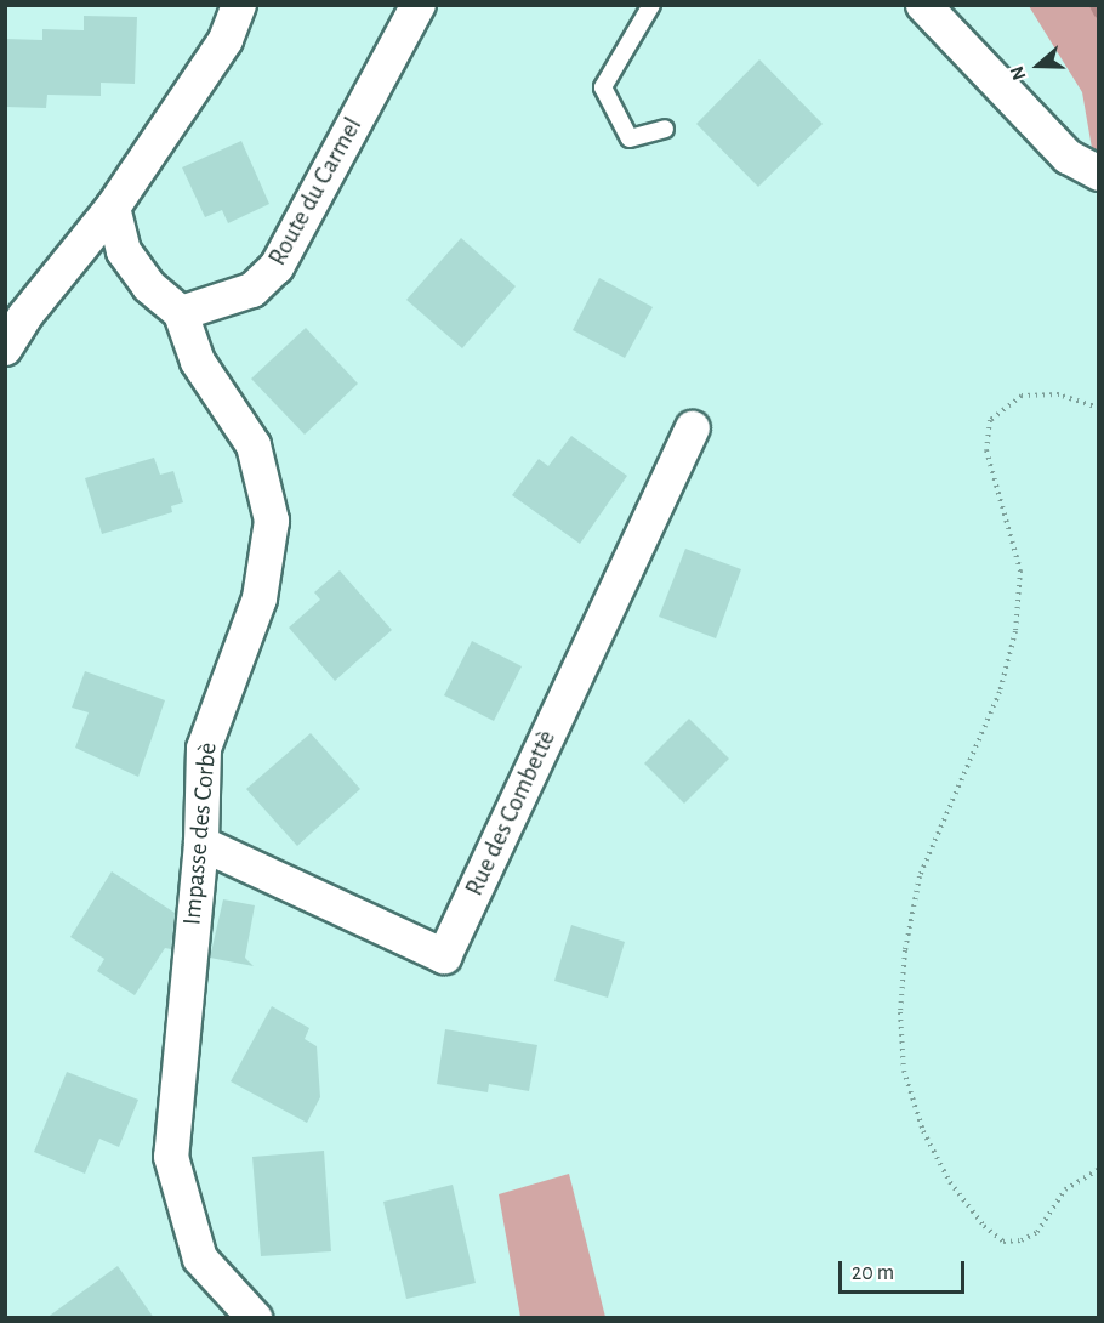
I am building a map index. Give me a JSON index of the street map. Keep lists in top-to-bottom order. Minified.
{"streets":{"street":["Route du Carmel","Rue des Combettè","Impasse des Corbè"]},"crossings":[["Route du Carmel","Impasse des Corbè"],["Rue des Combettè","Impasse des Corbè"]],"scale_bar":"20 m","north":"left"}
